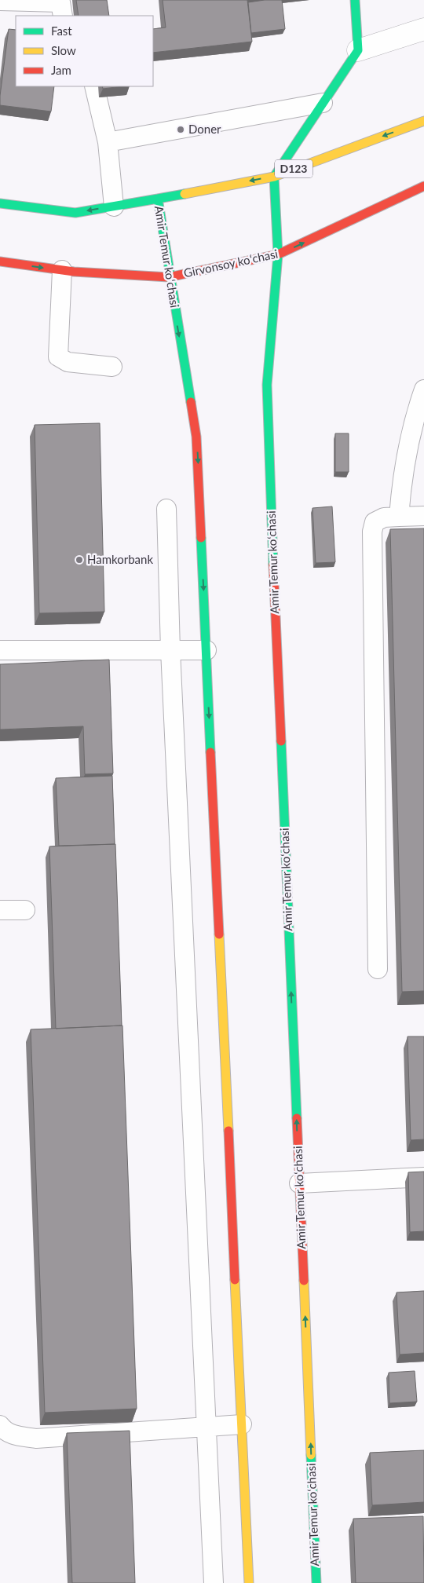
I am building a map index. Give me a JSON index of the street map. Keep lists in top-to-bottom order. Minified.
{"streets":{"main road":["D123","Amir Temur koʻchasi","Girvonsoy koʻchasi"]},"crossings":[["D123","Amir Temur koʻchasi"],["Amir Temur koʻchasi","Girvonsoy koʻchasi"]],"places":["Doner","Hamkorbank"],"legend":["Fast","Slow","Jam"]}
